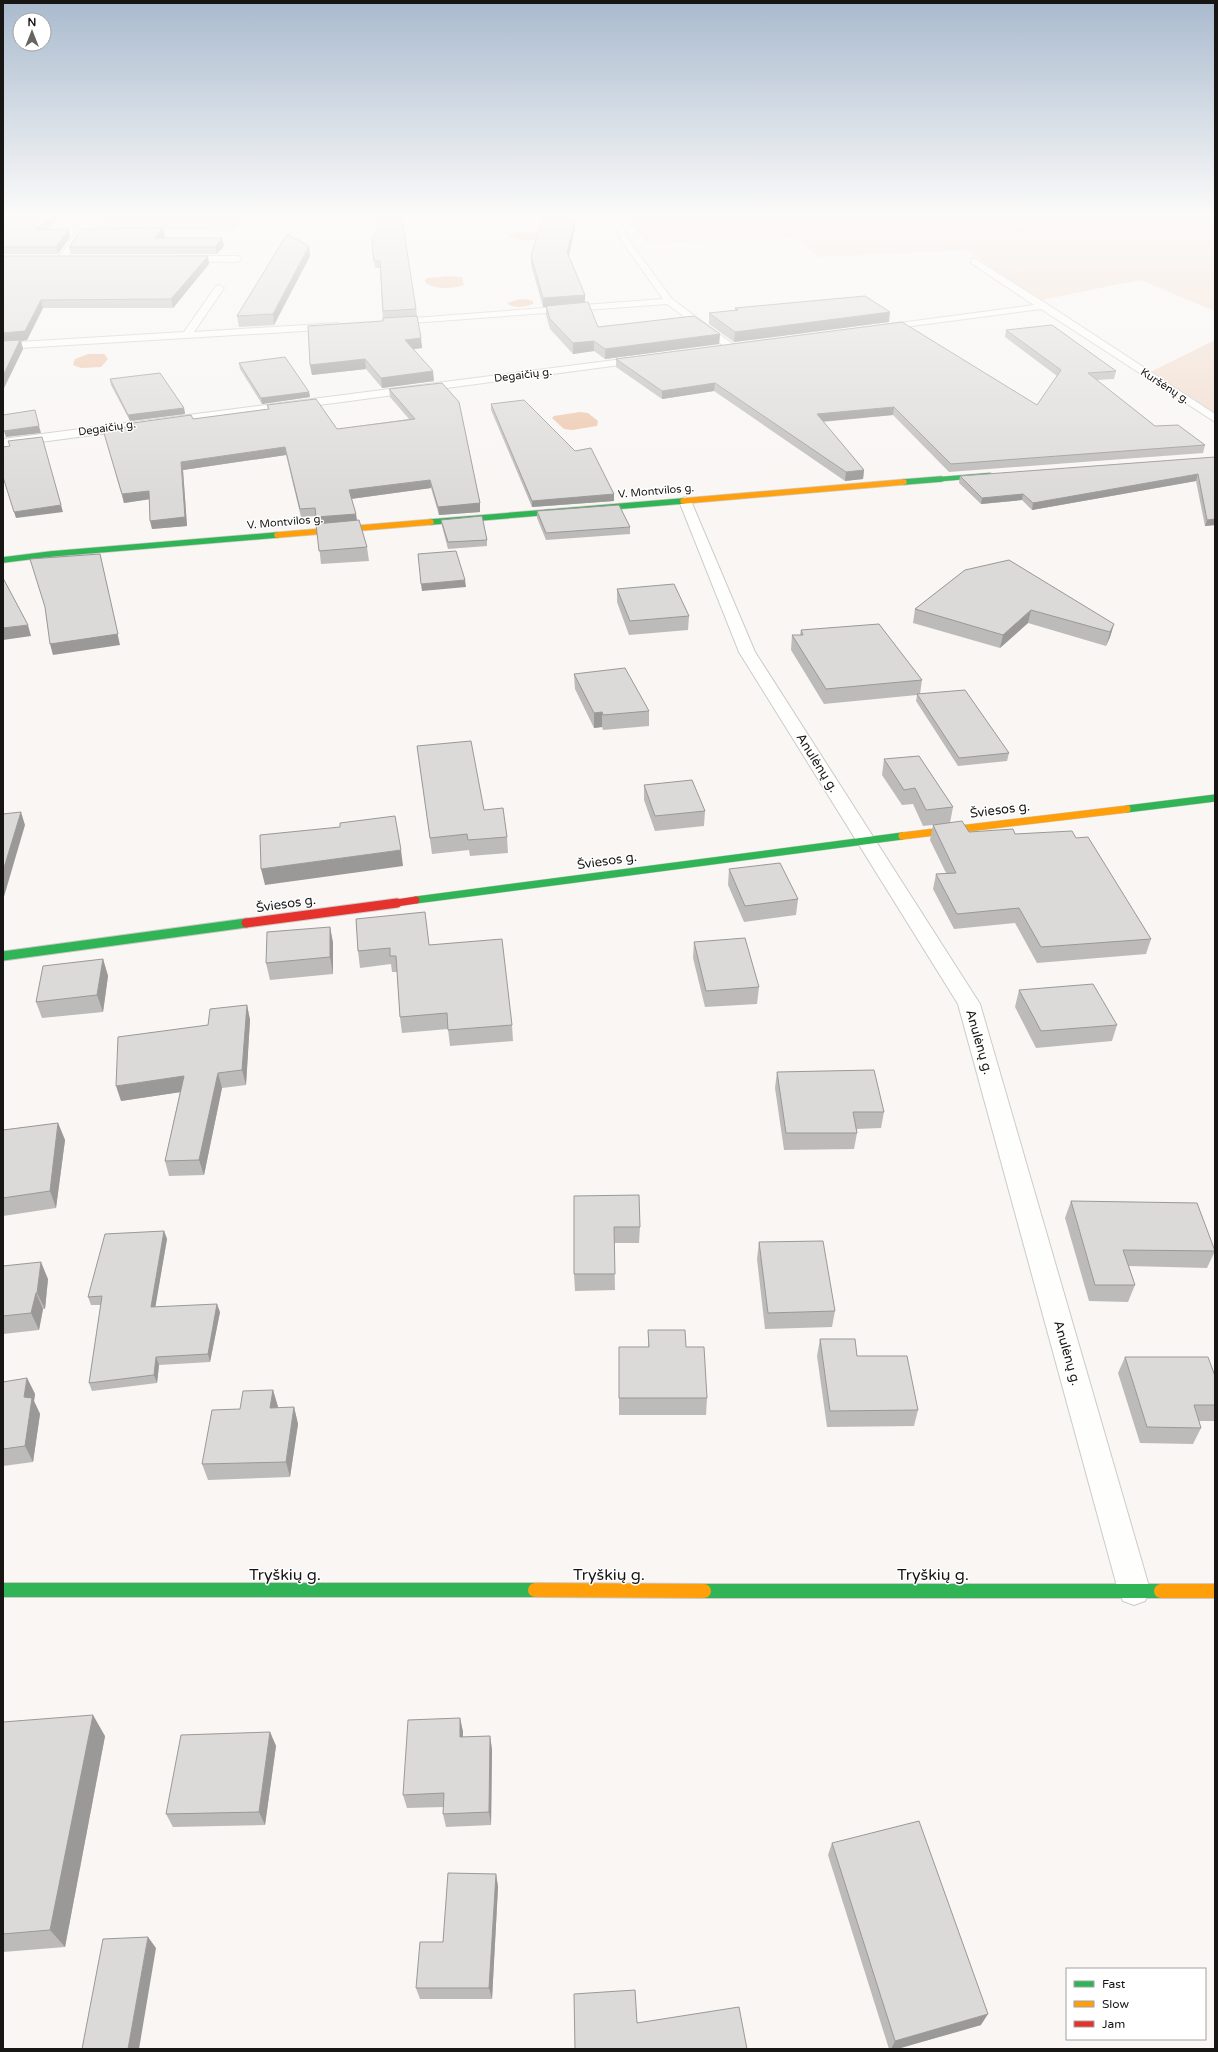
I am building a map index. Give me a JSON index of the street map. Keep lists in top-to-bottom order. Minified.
{"streets":{"street":["Degaičių g.","Kuršėnų g.","V. Montvilos g.","Anulėnų g.","Šviesos g.","Tryškių g."]},"crossings":[["V. Montvilos g.","Anulėnų g."],["Anulėnų g.","Šviesos g."],["Anulėnų g.","Tryškių g."]],"legend":["Fast","Slow","Jam"],"north":"top"}
